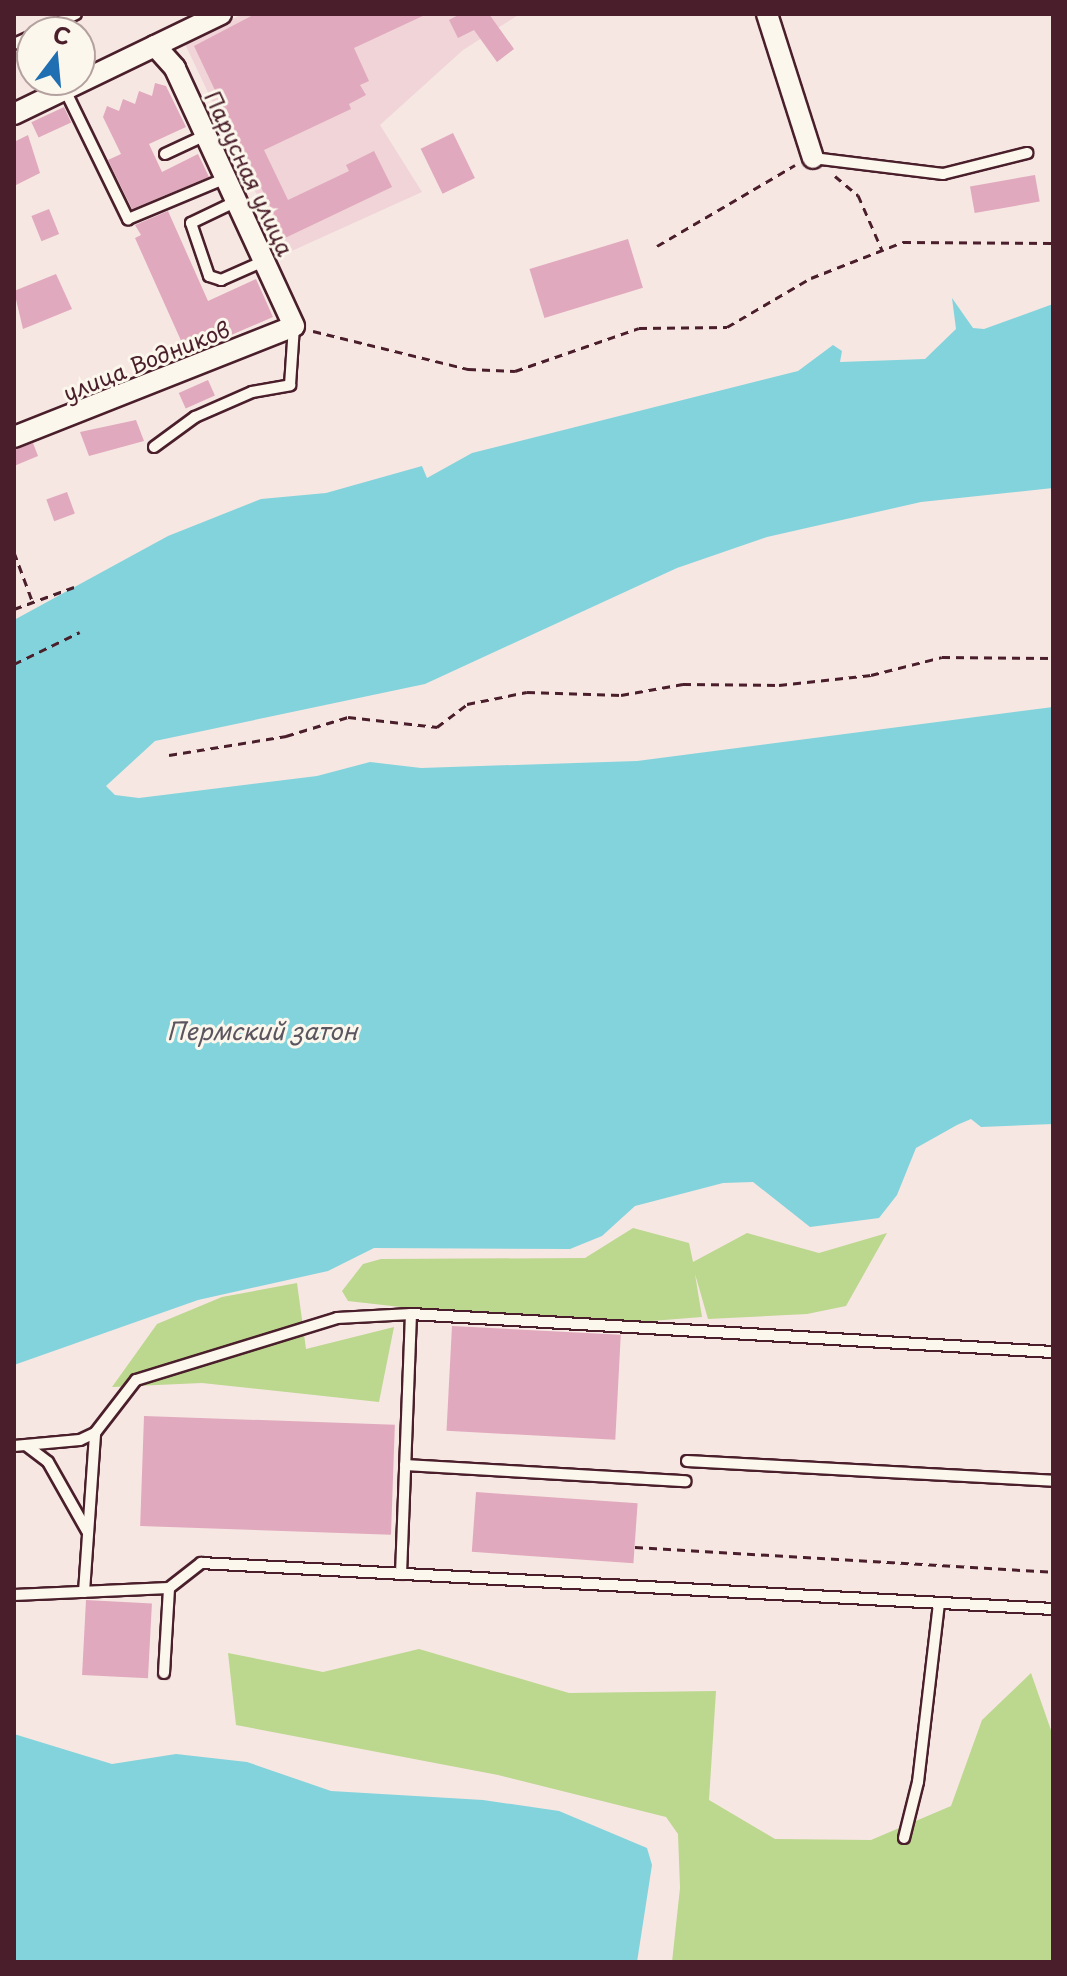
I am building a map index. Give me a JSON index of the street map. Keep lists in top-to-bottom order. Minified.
{"streets":{"street":["Парусная улица","улица Водников"]},"crossings":[["Парусная улица","улица Водников"]],"water":["Пермский затон"],"north":"top"}
